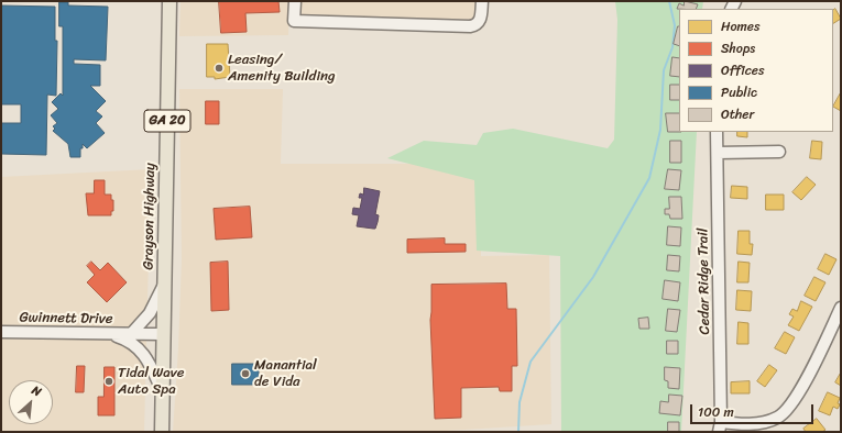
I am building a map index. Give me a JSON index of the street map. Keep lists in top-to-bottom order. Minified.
{"streets":{"main road":["GA 20","Grayson Highway"],"street":["Cedar Ridge Trail","Gwinnett Drive"]},"crossings":[["Grayson Highway","Gwinnett Drive"]],"places":["Leasing/ Amenity Building","Manantial de Vida","Tidal Wave Auto Spa"],"legend":["Homes","Shops","Offices","Public","Other"],"scale_bar":"100 m","north":"top right"}
